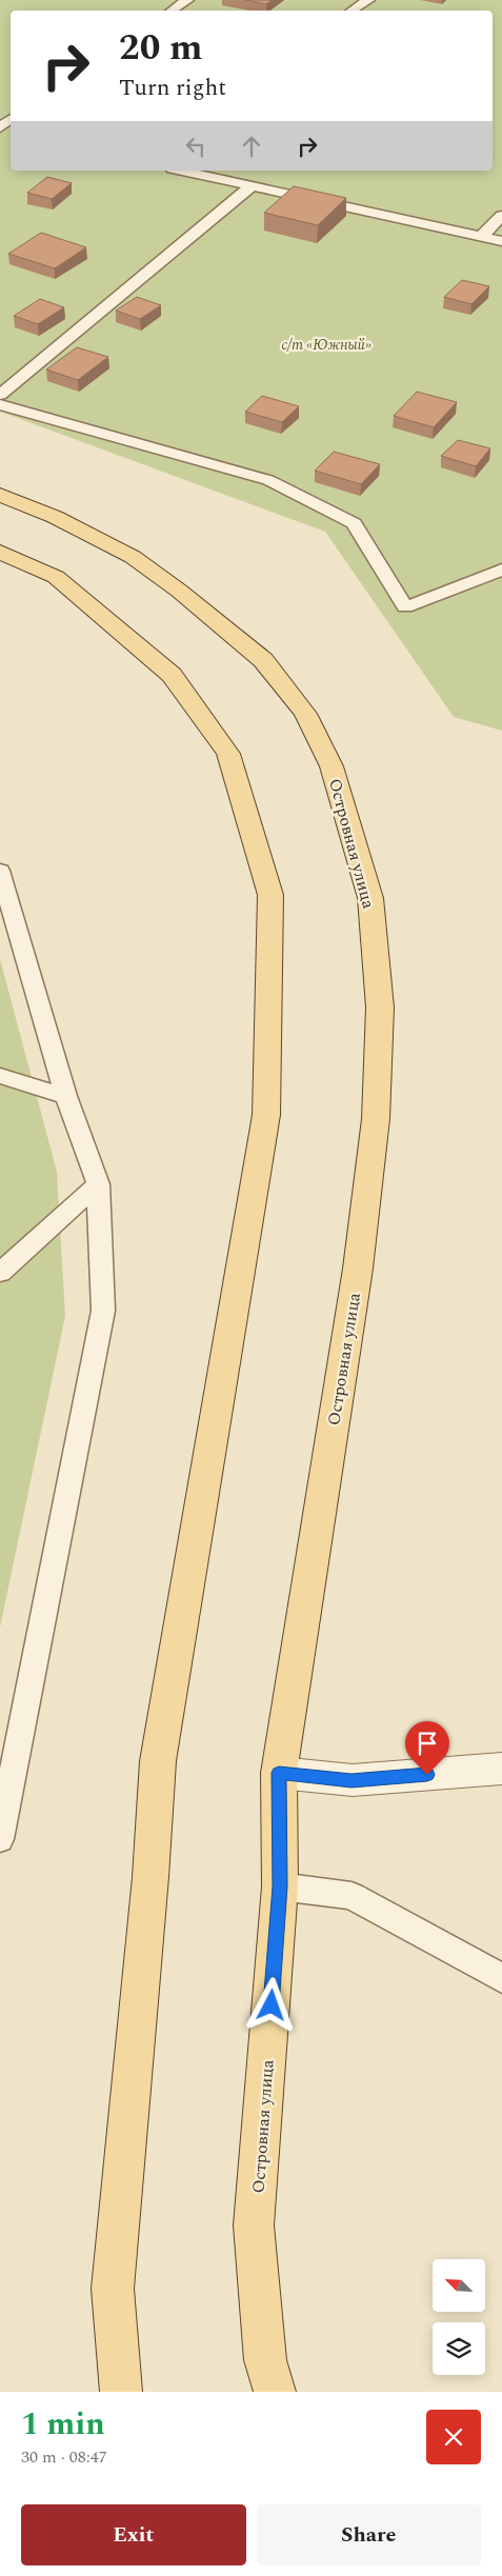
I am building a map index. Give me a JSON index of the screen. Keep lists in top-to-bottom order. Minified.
{"streets":{"main road":["Островная улица"]},"parks":["с/т «Южный»"],"north":"top left","page":{"turn":["20 m","Turn right"],"heading":["1 min","30 m · 08:47"],"buttons":["Exit","Share"]}}
